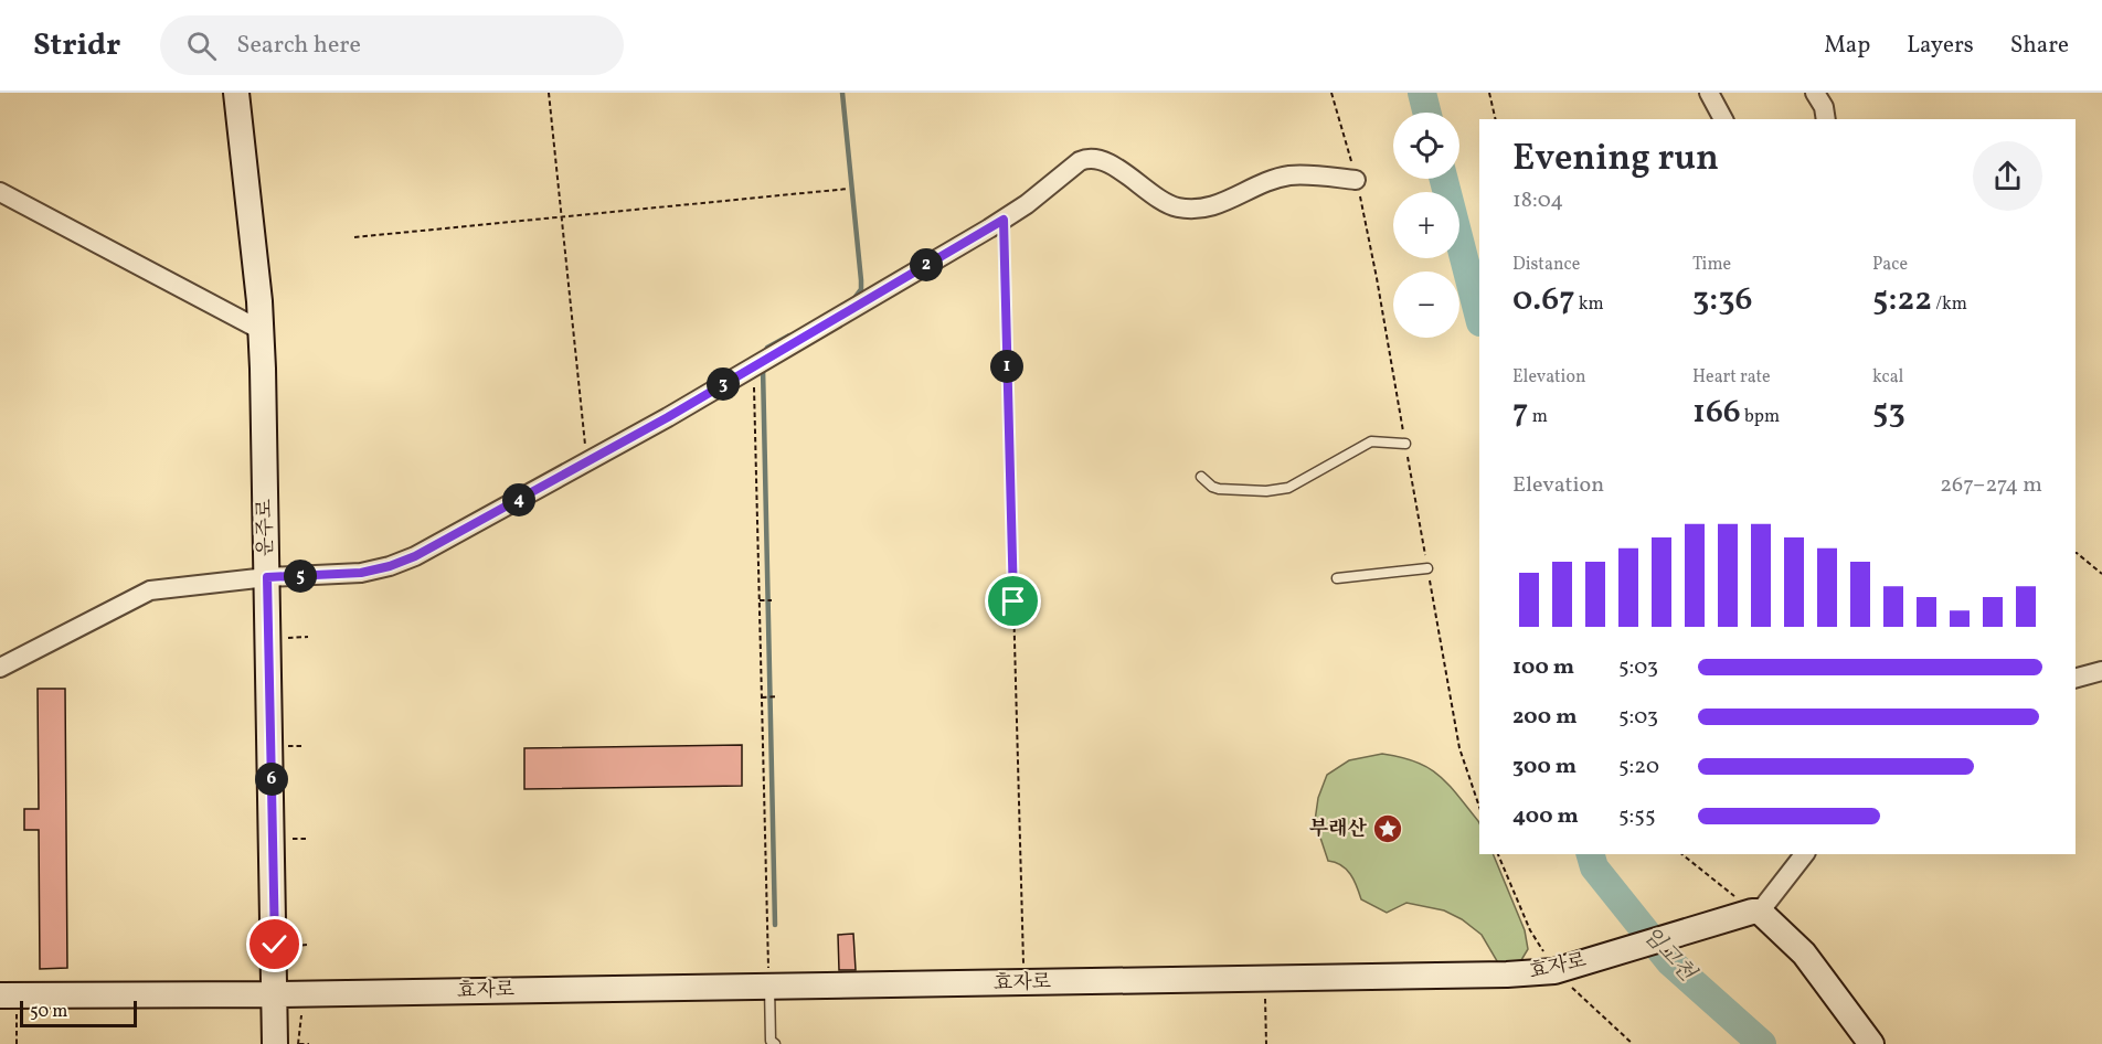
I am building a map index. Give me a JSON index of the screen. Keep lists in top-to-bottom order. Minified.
{"streets":{"street":["운주로","효자로"]},"crossings":[["운주로","효자로"]],"water":["임고천"],"places":{"place":["부래산"]},"scale_bar":"50 m","page":{"header":"Stridr","search":"Search here","nav":["Map","Layers","Share"],"map_buttons":["+","−"],"heading":["Evening run","18:04"],"stats":[["Distance","0.67 km"],["Time","3:36"],["Pace","5:22 /km"],["Elevation","7 m"],["Heart rate","166 bpm"],["kcal","53"]],"pins":["2","1","3","4","5","6"],"chart":["Elevation","267–274 m"],"list":[{"name":"100 m","note":"5:03"},{"name":"200 m","note":"5:03"},{"name":"300 m","note":"5:20"},{"name":"400 m","note":"5:55"}],"scale":"50 m"}}
